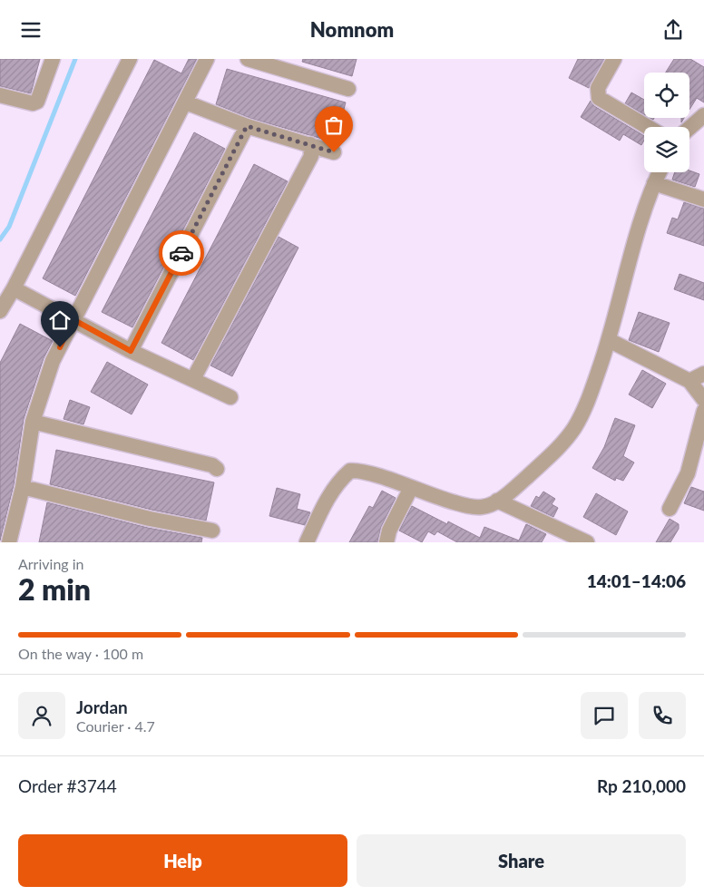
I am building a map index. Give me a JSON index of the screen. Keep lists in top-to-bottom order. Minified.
{"page":{"header":"Nomnom","heading":["2 min","Arriving in","14:01–14:06"],"panel":["Jordan","Courier · 4.7","Order #3744","Rp 210,000"],"bar":"On the way · 100 m","buttons":["Help","Share"]}}
